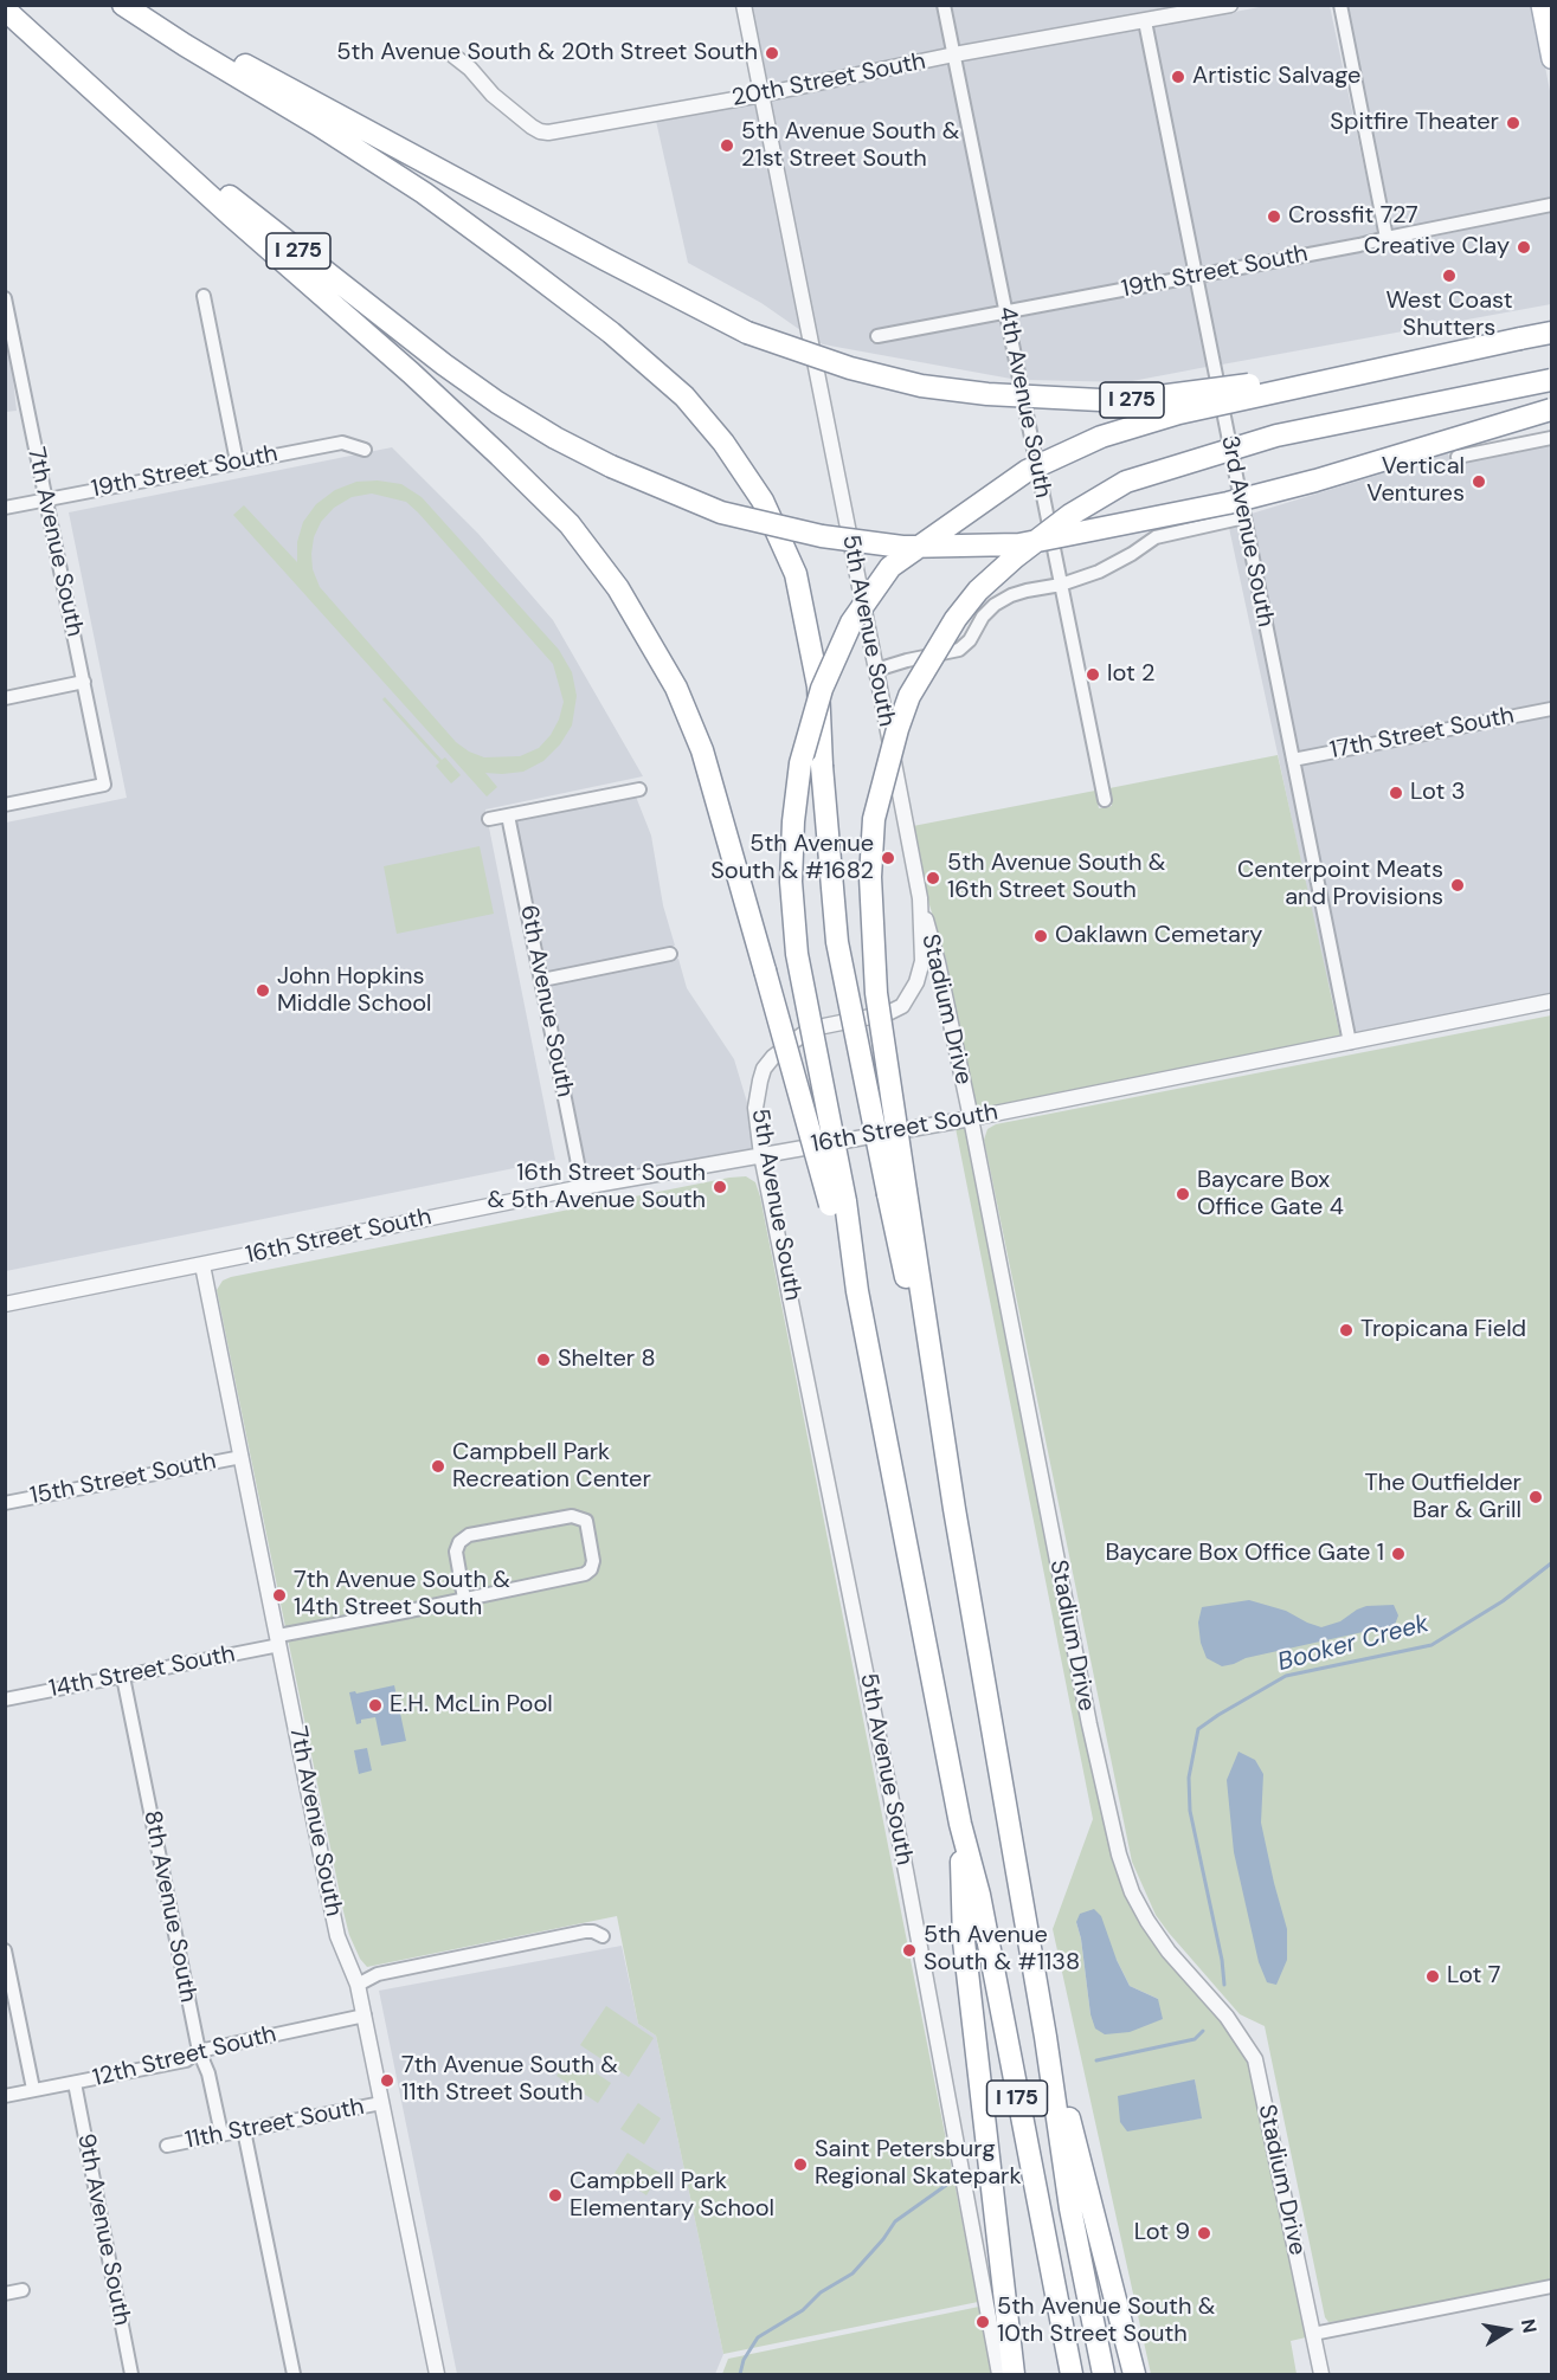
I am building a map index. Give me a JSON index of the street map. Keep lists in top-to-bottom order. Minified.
{"streets":{"highway":["I 275","I 175"],"street":["20th Street South","19th Street South","4th Avenue South","3rd Avenue South","7th Avenue South","5th Avenue South","17th Street South","6th Avenue South","Stadium Drive","16th Street South","15th Street South","14th Street South","8th Avenue South","12th Street South","11th Street South","9th Avenue South"]},"crossings":[["20th Street South","4th Avenue South"],["20th Street South","3rd Avenue South"],["20th Street South","5th Avenue South"],["19th Street South","4th Avenue South"],["19th Street South","3rd Avenue South"],["19th Street South","7th Avenue South"],["3rd Avenue South","17th Street South"],["3rd Avenue South","16th Street South"],["7th Avenue South","16th Street South"],["7th Avenue South","15th Street South"],["7th Avenue South","14th Street South"],["7th Avenue South","12th Street South"],["7th Avenue South","11th Street South"],["5th Avenue South","Stadium Drive"],["5th Avenue South","16th Street South"],["6th Avenue South","16th Street South"],["Stadium Drive","16th Street South"],["14th Street South","8th Avenue South"],["8th Avenue South","12th Street South"],["8th Avenue South","11th Street South"],["12th Street South","9th Avenue South"]],"water":["Booker Creek"],"places":["5th Avenue South & 20th Street South","Artistic Salvage","Spitfire Theater","5th Avenue South & 21st Street South","Crossfit 727","Creative Clay","West Coast Shutters","Vertical Ventures","lot 2","Lot 3","5th Avenue South & #1682","5th Avenue South & 16th Street South","Centerpoint Meats and Provisions","Oaklawn Cemetary","John Hopkins Middle School","16th Street South & 5th Avenue South","Baycare Box Office Gate 4","Tropicana Field","Shelter 8","Campbell Park Recreation Center","The Outfielder Bar & Grill","Baycare Box Office Gate 1","7th Avenue South & 14th Street South","E.H. McLin Pool","5th Avenue South & #1138","Lot 7","7th Avenue South & 11th Street South","Saint Petersburg Regional Skatepark","Campbell Park Elementary School","Lot 9","5th Avenue South & 10th Street South"],"north":"right"}
